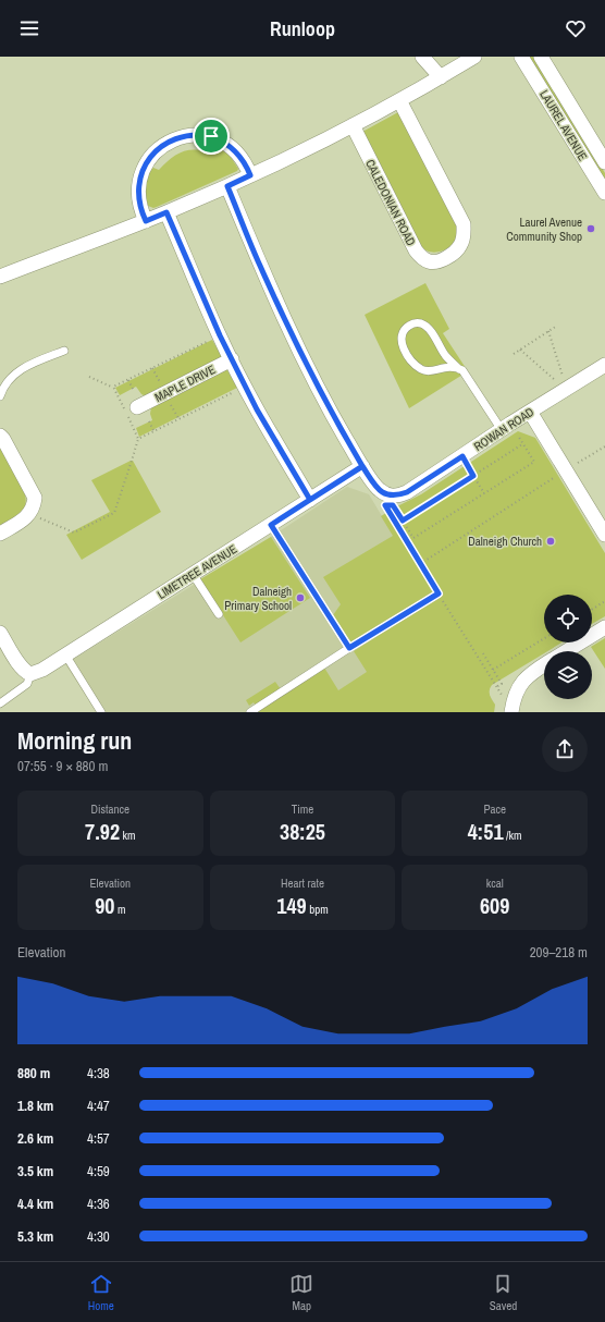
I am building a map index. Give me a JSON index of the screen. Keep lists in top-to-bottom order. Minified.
{"streets":{"street":["LAUREL AVENUE","CALEDONIAN ROAD","MAPLE DRIVE","ROWAN ROAD","LIMETREE AVENUE"]},"crossings":[["ROWAN ROAD","LIMETREE AVENUE"]],"places":["Laurel Avenue Community Shop","Dalneigh Church","Dalneigh Primary School"],"page":{"header":"Runloop","heading":["Morning run","07:55 · 9 × 880 m"],"stats":[["Distance","7.92 km"],["Time","38:25"],["Pace","4:51 /km"],["Elevation","90 m"],["Heart rate","149 bpm"],["kcal","609"]],"chart":["Elevation","209–218 m"],"list":[{"name":"880 m","note":"4:38"},{"name":"1.8 km","note":"4:47"},{"name":"2.6 km","note":"4:57"},{"name":"3.5 km","note":"4:59"},{"name":"4.4 km","note":"4:36"},{"name":"5.3 km","note":"4:30"}],"tabs":["Home","Map","Saved"]}}
